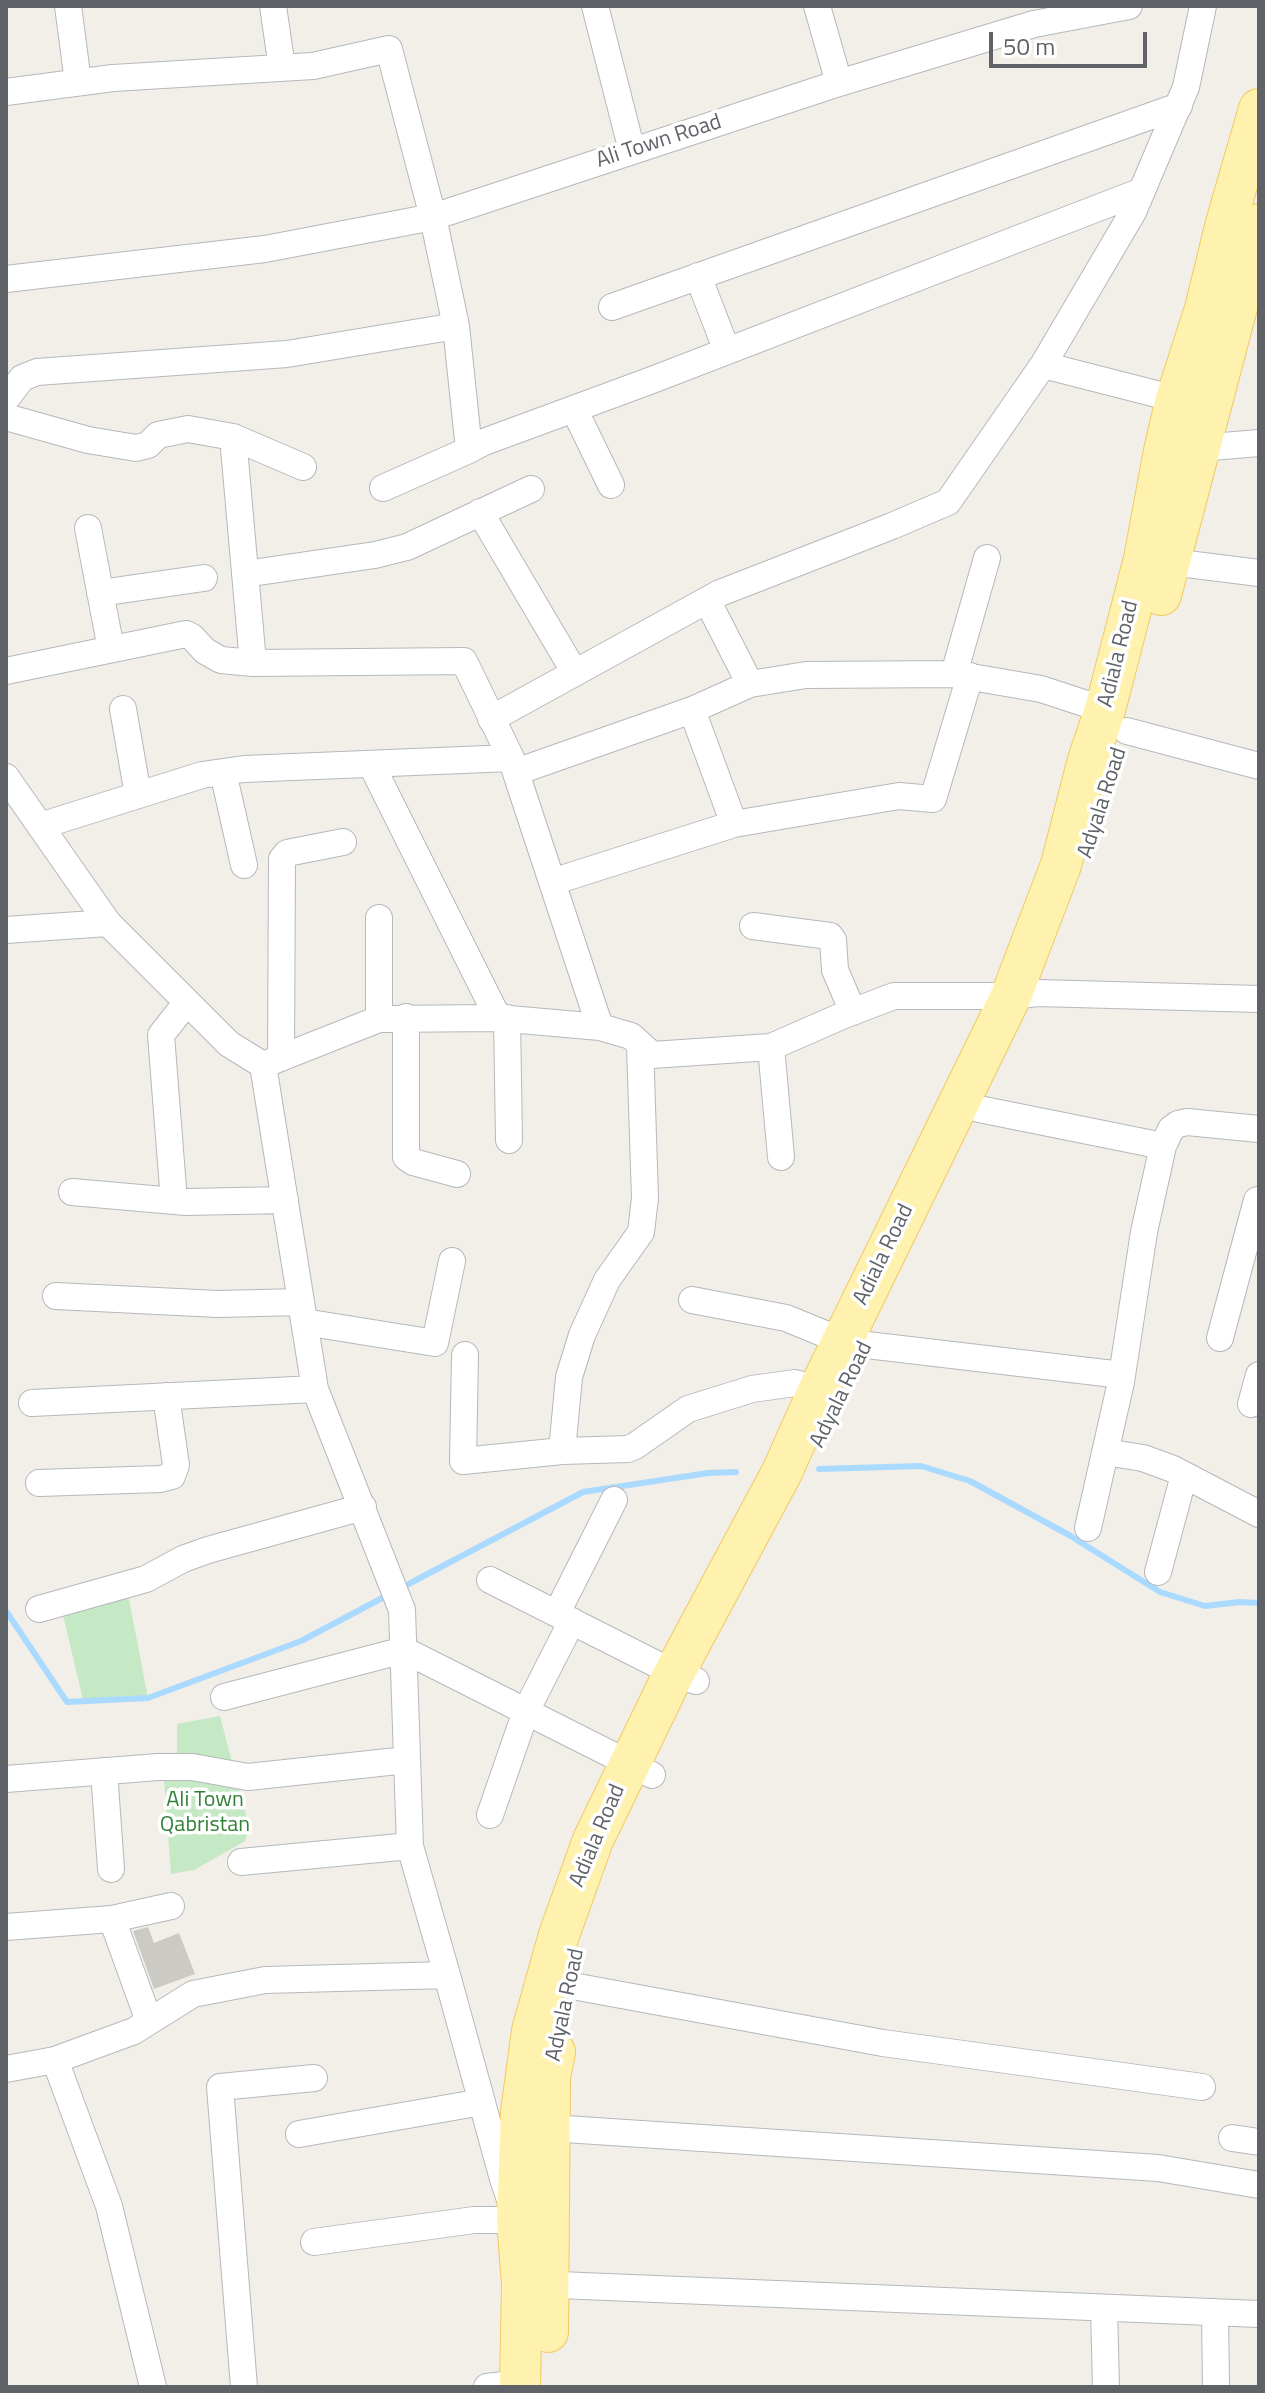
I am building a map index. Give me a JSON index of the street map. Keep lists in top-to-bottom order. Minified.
{"streets":{"main road":["Adiala Road","Adyala Road"],"street":["Ali Town Road"]},"crossings":[["Adiala Road","Adyala Road"]],"parks":["Ali Town Qabristan"],"scale_bar":"50 m"}
